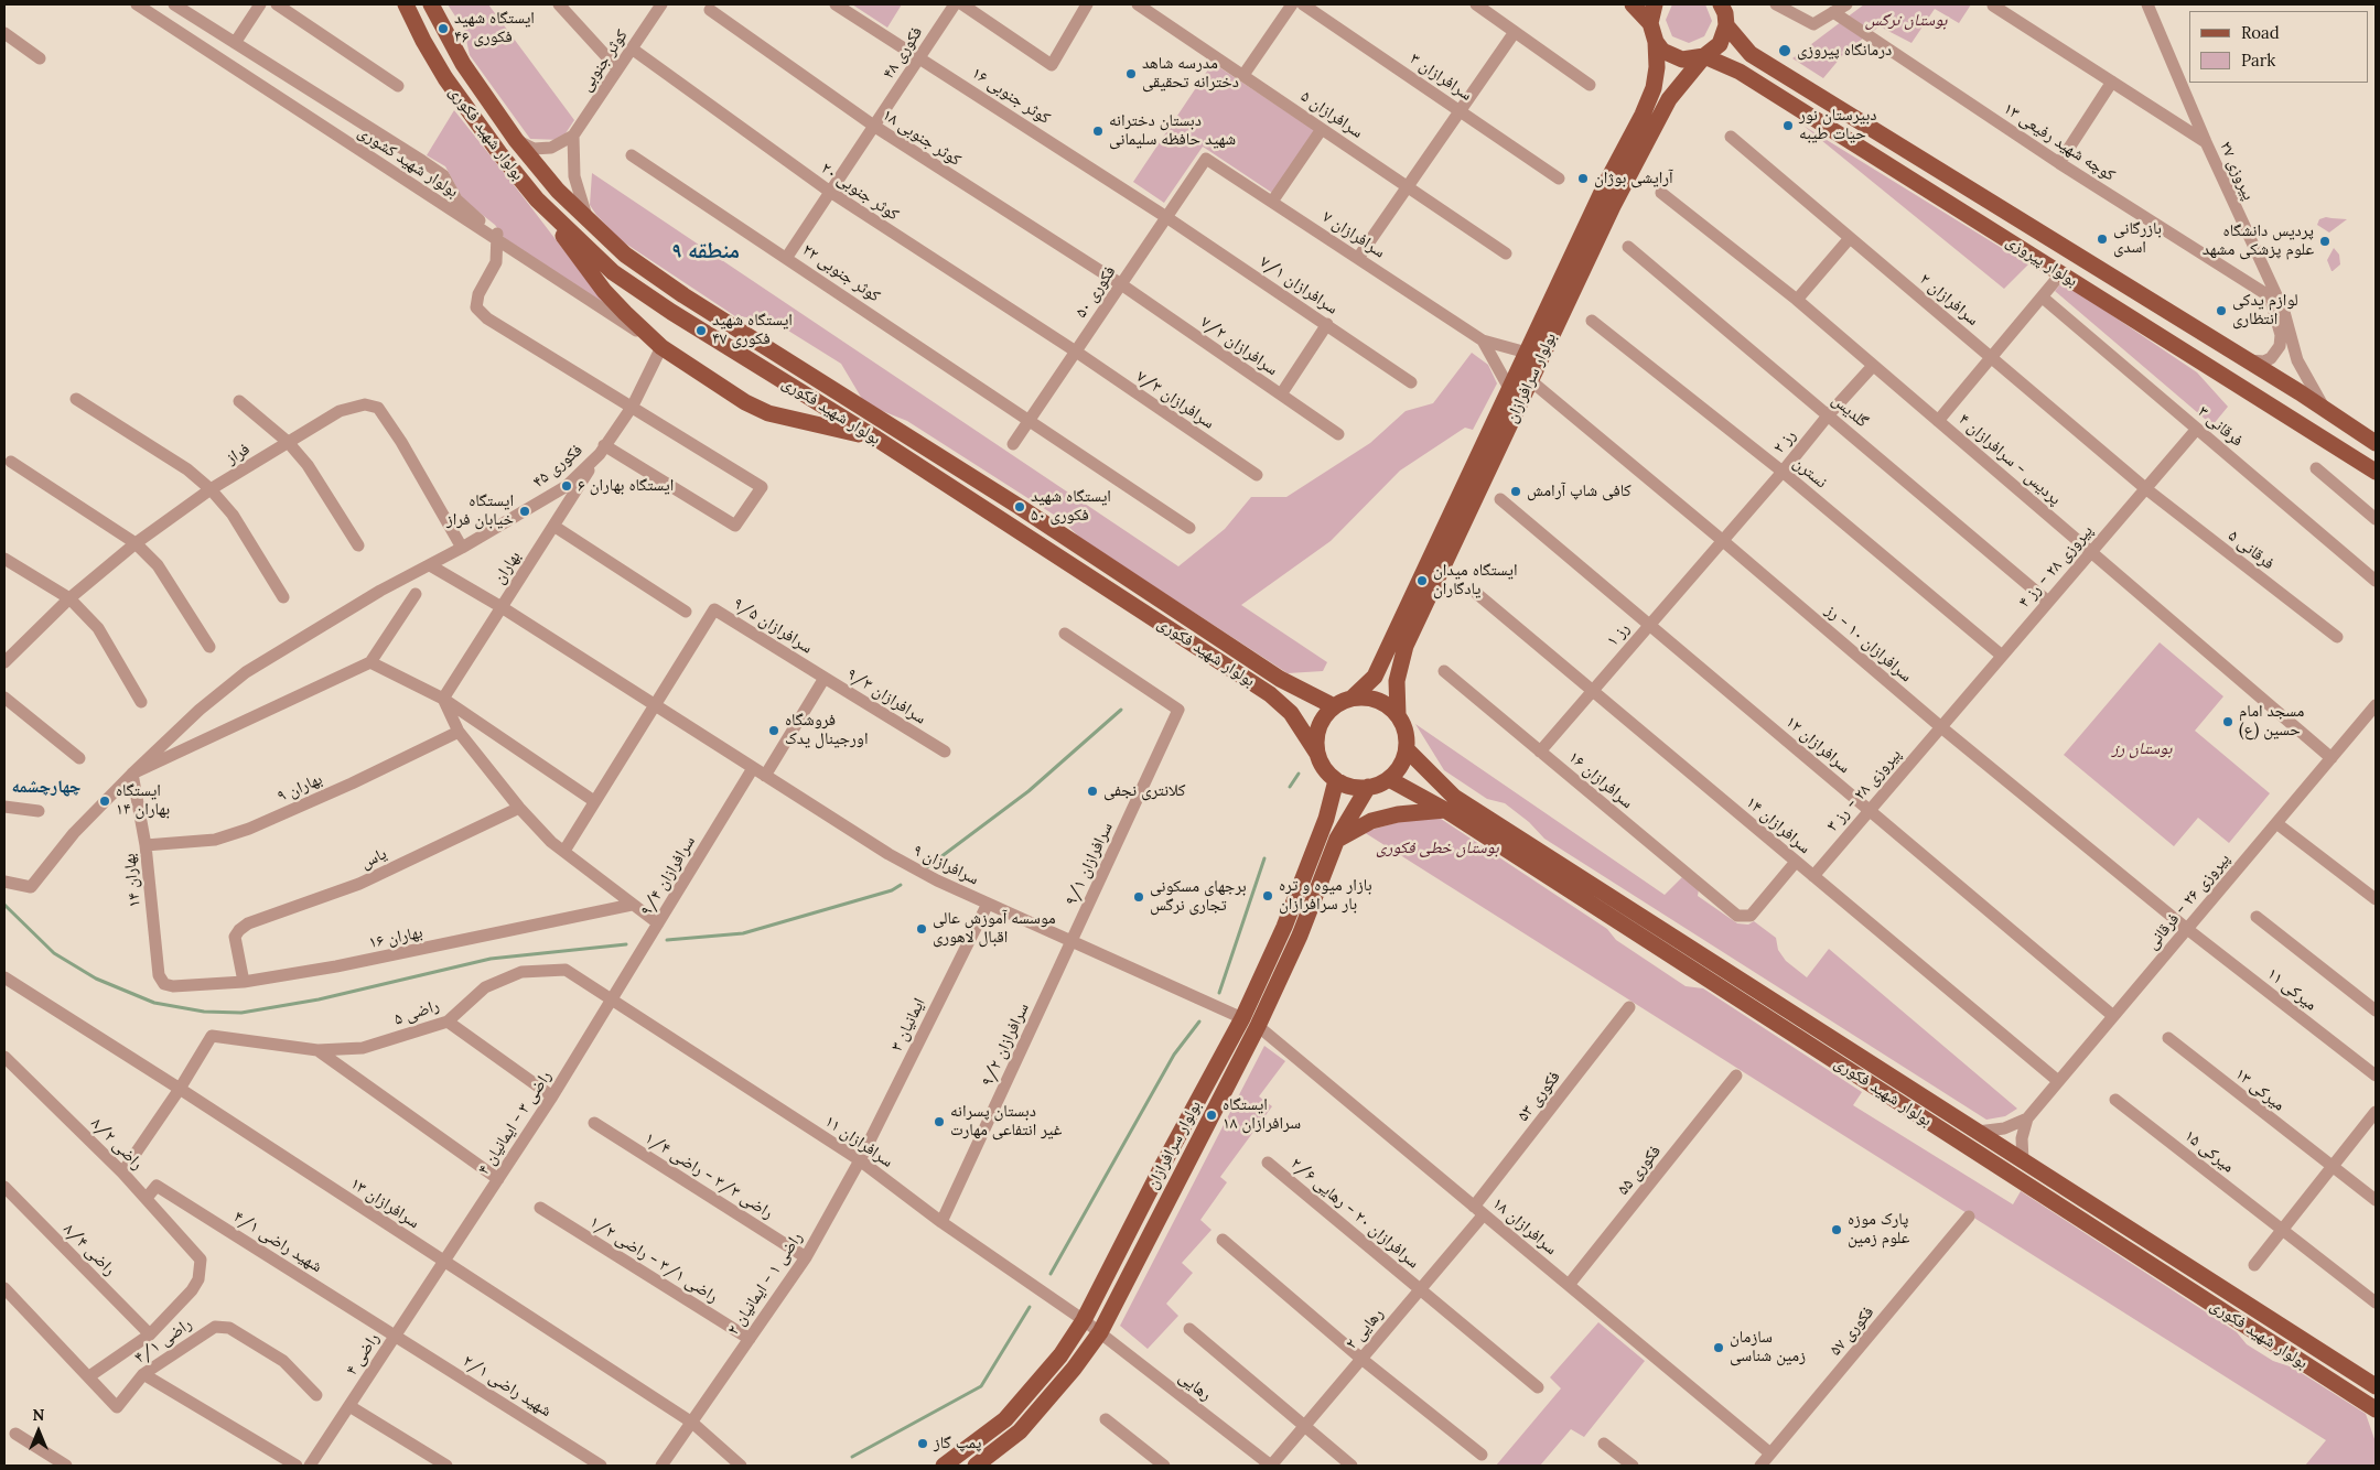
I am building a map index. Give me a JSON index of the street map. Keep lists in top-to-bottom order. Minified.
{"streets":{"main road":["بولوار شهید فکوری","بولوار پیروزی","بولوار سرافرازان"],"street":["فکوری ۴۸","کوثر جنوبی","سرافرازان ۳","کوثر جنوبی ۱۶","سرافرازان ۵","کوثر جنوبی ۱۸","کوچه شهید رفیعی ۱۳","بولوار شهید کشوری","پیروزی ۲۷","کوثر جنوبی ۲۰","سرافرازان ۷","کوثر جنوبی ۲۲","سرافرازان ۷/۱","فکوری ۵۰","سرافرازان ۲","سرافرازان ۷/۲","سرافرازان ۷/۳","گلدیس","فرقانی ۳","رز ۲","فراز","پردیس - سرافرازان ۴","فکوری ۴۵","نسترن","فرقانی ۵","پیروزی ۲۸ - رز ۴","بهاران","سرافرازان ۹/۵","رز ۱","سرافرازان ۱۰ - رز","سرافرازان ۹/۳","سرافرازان ۱۲","سرافرازان ۱۶","بهاران ۹","پیروزی ۲۸ - رز ۳","سرافرازان ۱۴","یاس","سرافرازان ۹/۱","سرافرازان ۹","سرافرازان ۹/۴","بهاران ۱۴","پیروزی ۲۶ - فرقانی","بهاران ۱۶","میرکی ۱۱","راضی ۵","ایمانیان ۳","سرافرازان ۹/۲","میرکی ۱۳","فکوری ۵۳","راضی ۳ - ایمانیان ۴","سرافرازان ۱۱","راضی ۸/۲","میرکی ۱۵","فکوری ۵۵","راضی ۳/۳ - راضی ۱/۴","سرافرازان ۱۳","سرافرازان ۲۰ - رهایی ۲/۶","سرافرازان ۱۸","شهید راضی ۴/۱","راضی ۸/۴","راضی ۳/۱ - راضی ۱/۲","راضی ۱ - ایمانیان ۲","رهایی ۲","فکوری ۵۷","راضی ۴/۱","راضی ۴","شهید راضی ۲/۱","رهایی"]},"crossings":[["فکوری ۴۸","کوثر جنوبی ۱۶"],["فکوری ۴۸","کوثر جنوبی ۱۸"],["فکوری ۴۸","کوثر جنوبی ۲۰"],["فکوری ۴۸","کوثر جنوبی ۲۲"],["کوثر جنوبی","کوثر جنوبی ۲۰"],["کوثر جنوبی ۱۶","سرافرازان ۷/۱"],["کوثر جنوبی ۱۶","فکوری ۵۰"],["بولوار شهید فکوری","بولوار سرافرازان"],["کوثر جنوبی ۱۸","فکوری ۵۰"],["کوثر جنوبی ۱۸","سرافرازان ۷/۲"],["بولوار شهید کشوری","فکوری ۴۵"],["پیروزی ۲۷","بولوار پیروزی"],["کوثر جنوبی ۲۰","فکوری ۵۰"],["کوثر جنوبی ۲۰","سرافرازان ۷/۳"],["سرافرازان ۷","فکوری ۵۰"],["بولوار پیروزی","بولوار سرافرازان"],["کوثر جنوبی ۲۲","فکوری ۵۰"],["سرافرازان ۷/۱","فکوری ۵۰"],["فکوری ۵۰","سرافرازان ۷/۲"],["فکوری ۵۰","سرافرازان ۷/۳"],["سرافرازان ۲","فرقانی ۵"],["سرافرازان ۲","پیروزی ۲۸ - رز ۴"],["بولوار سرافرازان","سرافرازان ۱۰ - رز"],["بولوار سرافرازان","سرافرازان ۹"],["بولوار سرافرازان","سرافرازان ۱۱"],["بولوار سرافرازان","سرافرازان ۱۸"],["بولوار سرافرازان","رهایی"],["گلدیس","رز ۲"],["گلدیس","پیروزی ۲۸ - رز ۴"],["فرقانی ۳","پیروزی ۲۸ - رز ۴"],["رز ۲","پردیس - سرافرازان ۴"],["رز ۲","نسترن"],["رز ۲","رز ۱"],["رز ۲","سرافرازان ۱۰ - رز"],["فراز","فکوری ۴۵"],["پردیس - سرافرازان ۴","پیروزی ۲۸ - رز ۴"],["پردیس - سرافرازان ۴","پیروزی ۲۶ - فرقانی"],["فکوری ۴۵","بهاران"],["فکوری ۴۵","سرافرازان ۹"],["فکوری ۴۵","بهاران ۱۴"],["نسترن","پیروزی ۲۸ - رز ۴"],["فرقانی ۵","پیروزی ۲۸ - رز ۴"],["پیروزی ۲۸ - رز ۴","سرافرازان ۱۰ - رز"],["پیروزی ۲۸ - رز ۴","پیروزی ۲۸ - رز ۳"],["بهاران","سرافرازان ۹"],["سرافرازان ۹/۵","سرافرازان ۹/۳"],["سرافرازان ۹/۵","سرافرازان ۹"],["رز ۱","سرافرازان ۱۰ - رز"],["رز ۱","سرافرازان ۱۲"],["رز ۱","سرافرازان ۱۶"],["رز ۱","سرافرازان ۱۴"],["سرافرازان ۱۰ - رز","پیروزی ۲۸ - رز ۳"],["سرافرازان ۱۰ - رز","پیروزی ۲۶ - فرقانی"],["سرافرازان ۱۰ - رز","میرکی ۱۱"],["سرافرازان ۹/۳","سرافرازان ۹"],["سرافرازان ۱۲","پیروزی ۲۸ - رز ۳"],["سرافرازان ۱۲","پیروزی ۲۶ - فرقانی"],["سرافرازان ۱۶","سرافرازان ۱۴"],["بهاران ۹","بهاران ۱۴"],["پیروزی ۲۸ - رز ۳","سرافرازان ۱۴"],["سرافرازان ۱۴","پیروزی ۲۶ - فرقانی"],["یاس","بهاران ۱۶"],["سرافرازان ۹/۱","سرافرازان ۹"],["سرافرازان ۹/۱","سرافرازان ۹/۲"],["سرافرازان ۹","سرافرازان ۹/۴"],["سرافرازان ۹","ایمانیان ۳"],["سرافرازان ۹","سرافرازان ۹/۲"],["سرافرازان ۹/۴","راضی ۵"],["سرافرازان ۹/۴","راضی ۳ - ایمانیان ۴"],["سرافرازان ۹/۴","سرافرازان ۱۱"],["بهاران ۱۴","بهاران ۱۶"],["پیروزی ۲۶ - فرقانی","میرکی ۱۱"],["راضی ۵","راضی ۳ - ایمانیان ۴"],["راضی ۵","سرافرازان ۱۱"],["راضی ۵","سرافرازان ۱۳"],["ایمانیان ۳","سرافرازان ۱۱"],["ایمانیان ۳","راضی ۱ - ایمانیان ۲"],["سرافرازان ۹/۲","سرافرازان ۱۱"],["فکوری ۵۳","سرافرازان ۱۸"],["فکوری ۵۳","رهایی ۲"],["راضی ۳ - ایمانیان ۴","سرافرازان ۱۱"],["راضی ۳ - ایمانیان ۴","سرافرازان ۱۳"],["راضی ۳ - ایمانیان ۴","راضی ۴"],["سرافرازان ۱۱","راضی ۱ - ایمانیان ۲"],["سرافرازان ۱۱","رهایی"],["راضی ۸/۲","شهید راضی ۴/۱"],["راضی ۸/۲","راضی ۸/۴"],["فکوری ۵۵","سرافرازان ۱۸"],["راضی ۳/۳ - راضی ۱/۴","راضی ۱ - ایمانیان ۲"],["سرافرازان ۱۳","راضی ۱ - ایمانیان ۲"],["سرافرازان ۱۳","راضی ۴"],["سرافرازان ۲۰ - رهایی ۲/۶","رهایی ۲"],["سرافرازان ۱۸","رهایی ۲"],["سرافرازان ۱۸","فکوری ۵۷"],["شهید راضی ۴/۱","راضی ۴"],["شهید راضی ۴/۱","شهید راضی ۲/۱"],["راضی ۳/۱ - راضی ۱/۲","راضی ۱ - ایمانیان ۲"],["رهایی ۲","رهایی"],["راضی ۴","شهید راضی ۲/۱"]],"districts":["منطقه ۹","چهارچشمه"],"parks":["بوستان نرگس","بوستان رز","بوستان خطی فکوری"],"places":["ایستگاه شهید فکوری ۴۶","درمانگاه پیروزی","مدرسه شاهد دخترانه تحقیقی","دبیرستان نور حیات طیبه","دبستان دخترانه شهید حافظه سلیمانی","آرایشی بوژان","بازرگانی اسدی","پردیس دانشگاه علوم پزشکی مشهد","لوازم یدکی انتظاری","ایستگاه شهید فکوری ۴۷","ایستگاه بهاران ۶","کافی شاپ آرامش","ایستگاه شهید فکوری ۵۰","ایستگاه خیابان فراز","ایستگاه میدان یادگاران","مسجد امام حسین (ع)","فروشگاه اورجینال یدک","کلانتری نجفی","ایستگاه بهاران ۱۴","بازار میوه و تره بار سرافرازان","برجهای مسکونی تجاری نرگس","موسسه آموزش عالی اقبال لاهوری","ایستگاه سرافرازان ۱۸","دبستان پسرانه غیر انتفاعی مهارت","پارک موزه علوم زمین","سازمان زمین شناسی","پمپ گاز"],"legend":["Road","Park"],"north":"top"}
